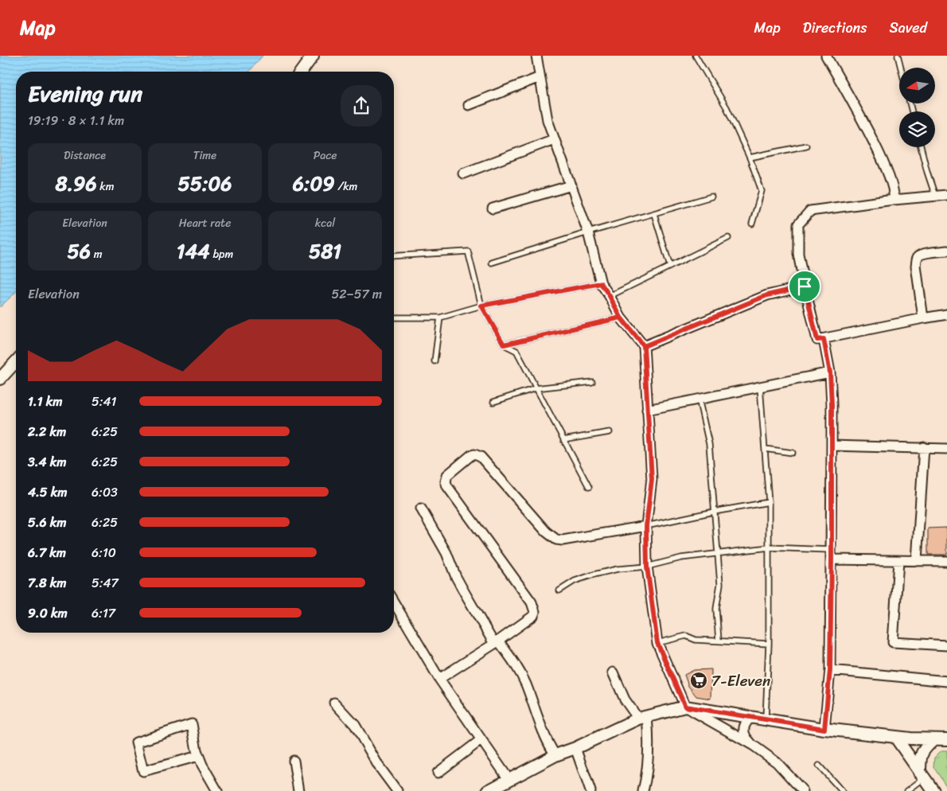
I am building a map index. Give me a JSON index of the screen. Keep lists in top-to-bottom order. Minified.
{"places":{"supermarket":["7-Eleven"]},"north":"left","page":{"header":"Map","nav":["Map","Directions","Saved"],"heading":["Evening run","19:19 · 8 × 1.1 km"],"stats":[["Distance","8.96 km"],["Time","55:06"],["Pace","6:09 /km"],["Elevation","56 m"],["Heart rate","144 bpm"],["kcal","581"]],"chart":["Elevation","52–57 m"],"list":[{"name":"1.1 km","note":"5:41"},{"name":"2.2 km","note":"6:25"},{"name":"3.4 km","note":"6:25"},{"name":"4.5 km","note":"6:03"},{"name":"5.6 km","note":"6:25"},{"name":"6.7 km","note":"6:10"},{"name":"7.8 km","note":"5:47"},{"name":"9.0 km","note":"6:17"}]}}
